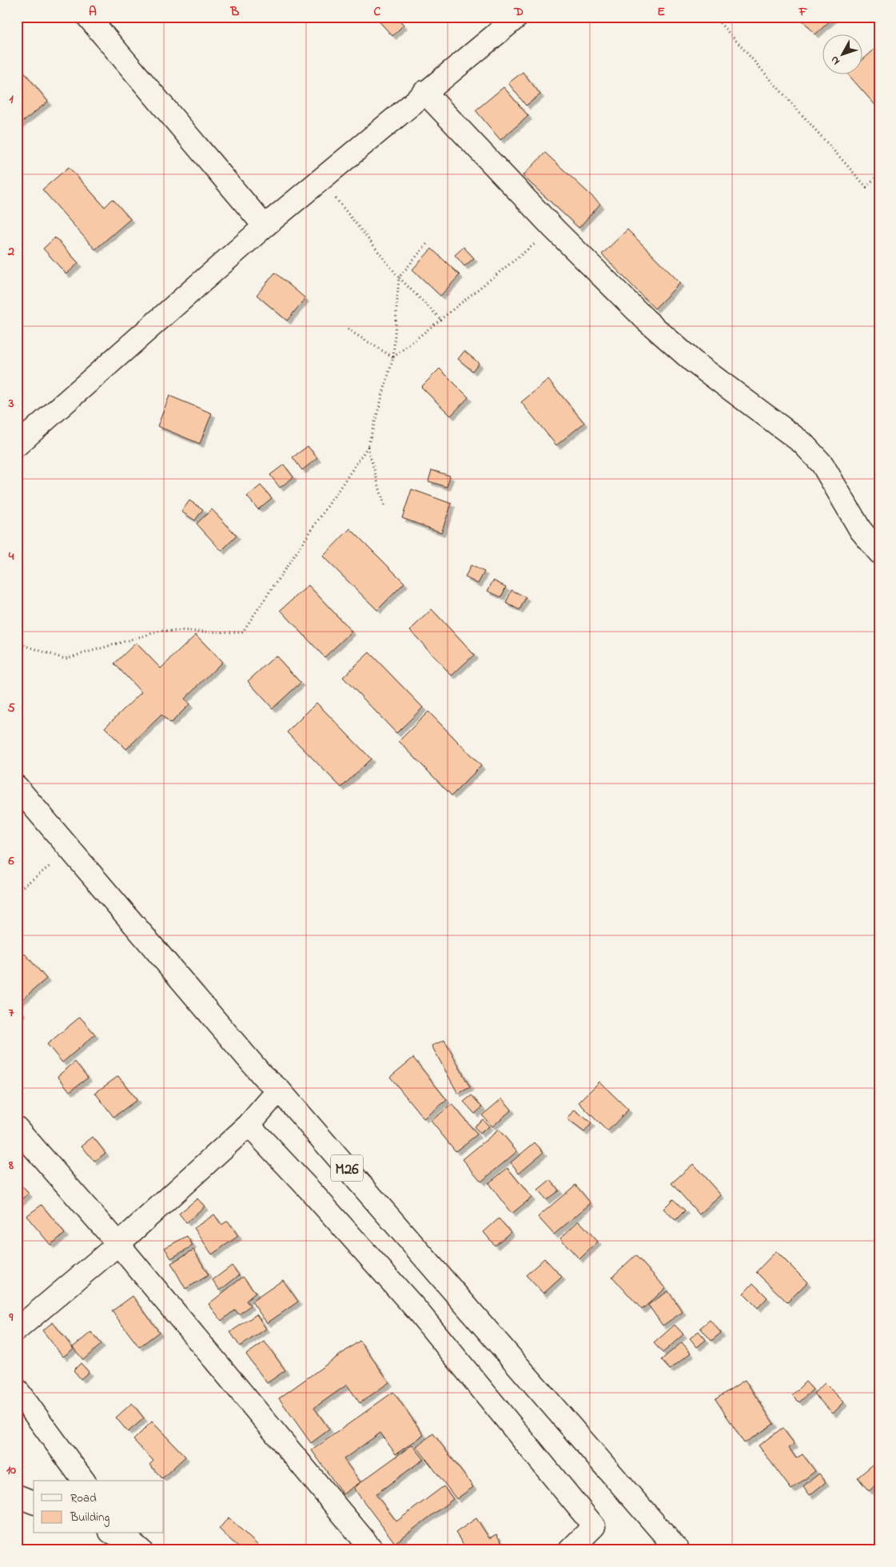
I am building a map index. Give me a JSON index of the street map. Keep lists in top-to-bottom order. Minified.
{"streets":{"street":["M26"]},"legend":["Road","Building"],"north":"bottom left","grid":{"columns":["A","B","C","D","E","F"],"rows":["1","2","3","4","5","6","7","8","9","10"]}}
